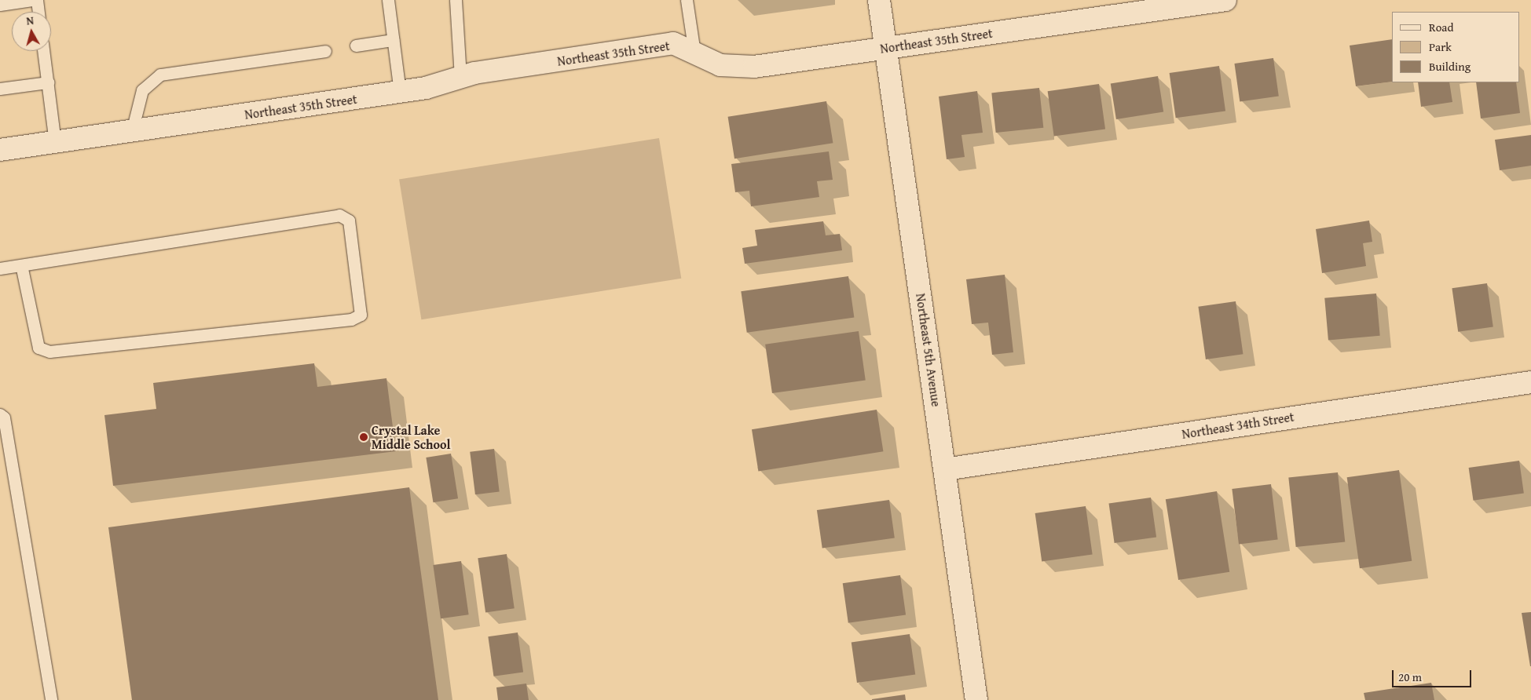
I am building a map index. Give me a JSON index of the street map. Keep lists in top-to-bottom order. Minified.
{"streets":{"street":["Northeast 35th Street","Northeast 5th Avenue","Northeast 34th Street"]},"crossings":[["Northeast 35th Street","Northeast 5th Avenue"],["Northeast 5th Avenue","Northeast 34th Street"]],"places":["Crystal Lake Middle School"],"legend":["Road","Park","Building"],"scale_bar":"20 m","north":"top"}
